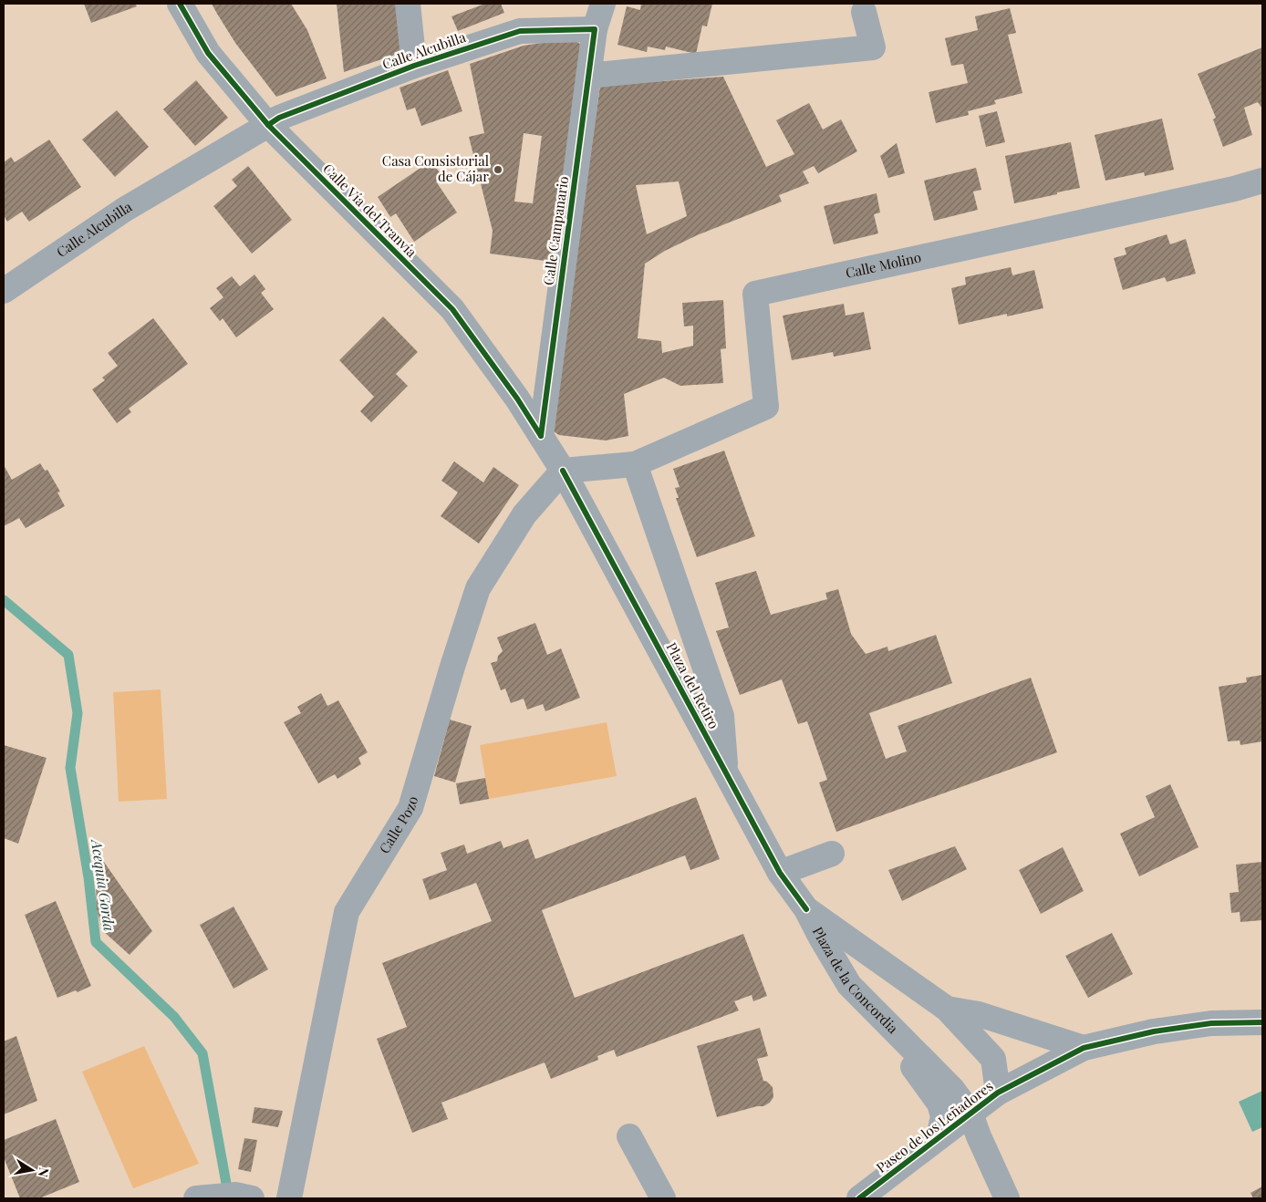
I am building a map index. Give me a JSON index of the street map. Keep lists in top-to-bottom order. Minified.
{"streets":{"street":["Calle Alcubilla","Calle Vía del Tranvía","Calle Campanario","Calle Molino","Plaza del Retiro","Calle Pozo","Plaza de la Concordia","Paseo de los Leñadores"]},"crossings":[["Calle Alcubilla","Calle Vía del Tranvía"],["Calle Alcubilla","Calle Campanario"],["Calle Vía del Tranvía","Calle Campanario"],["Calle Vía del Tranvía","Plaza del Retiro"],["Calle Vía del Tranvía","Calle Pozo"],["Calle Molino","Plaza del Retiro"],["Plaza del Retiro","Calle Pozo"],["Plaza del Retiro","Plaza de la Concordia"],["Plaza de la Concordia","Paseo de los Leñadores"]],"water":["Acequia Gorda"],"places":["Casa Consistorial de Cájar"],"north":"right"}
